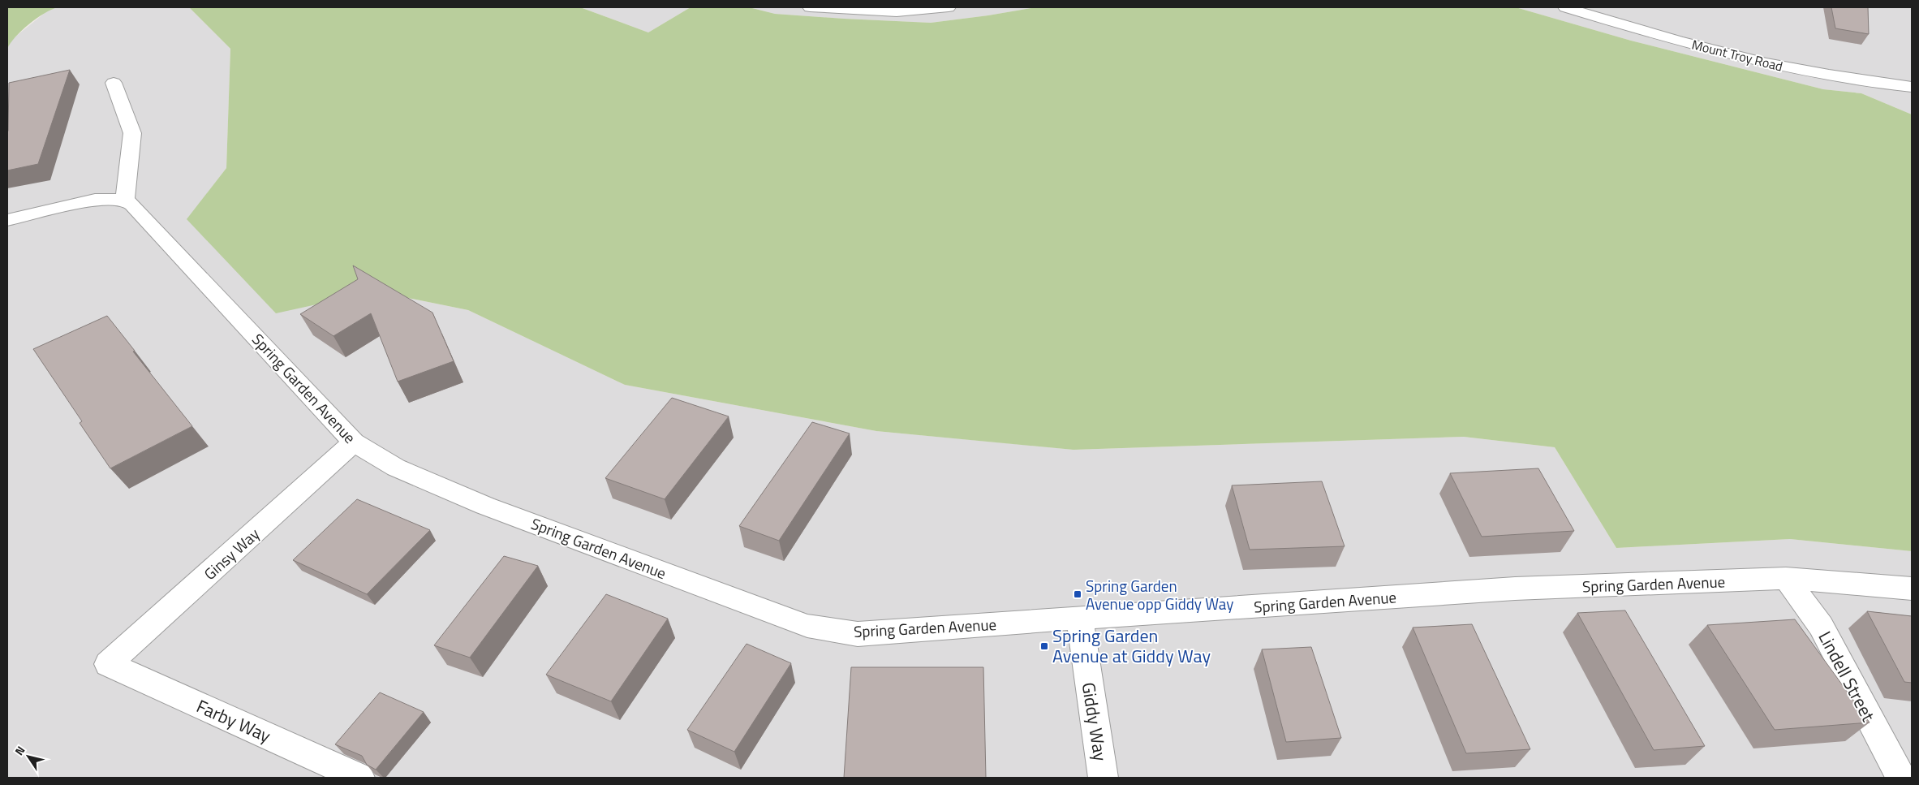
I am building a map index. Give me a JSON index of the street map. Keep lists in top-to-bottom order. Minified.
{"streets":{"street":["Mount Troy Road","Spring Garden Avenue","Ginsy Way","Lindell Street","Farby Way","Giddy Way"]},"crossings":[["Spring Garden Avenue","Ginsy Way"],["Spring Garden Avenue","Lindell Street"],["Spring Garden Avenue","Giddy Way"],["Ginsy Way","Farby Way"]],"places":{"transit":["Spring Garden Avenue opp Giddy Way","Spring Garden Avenue at Giddy Way"]},"north":"top left"}
